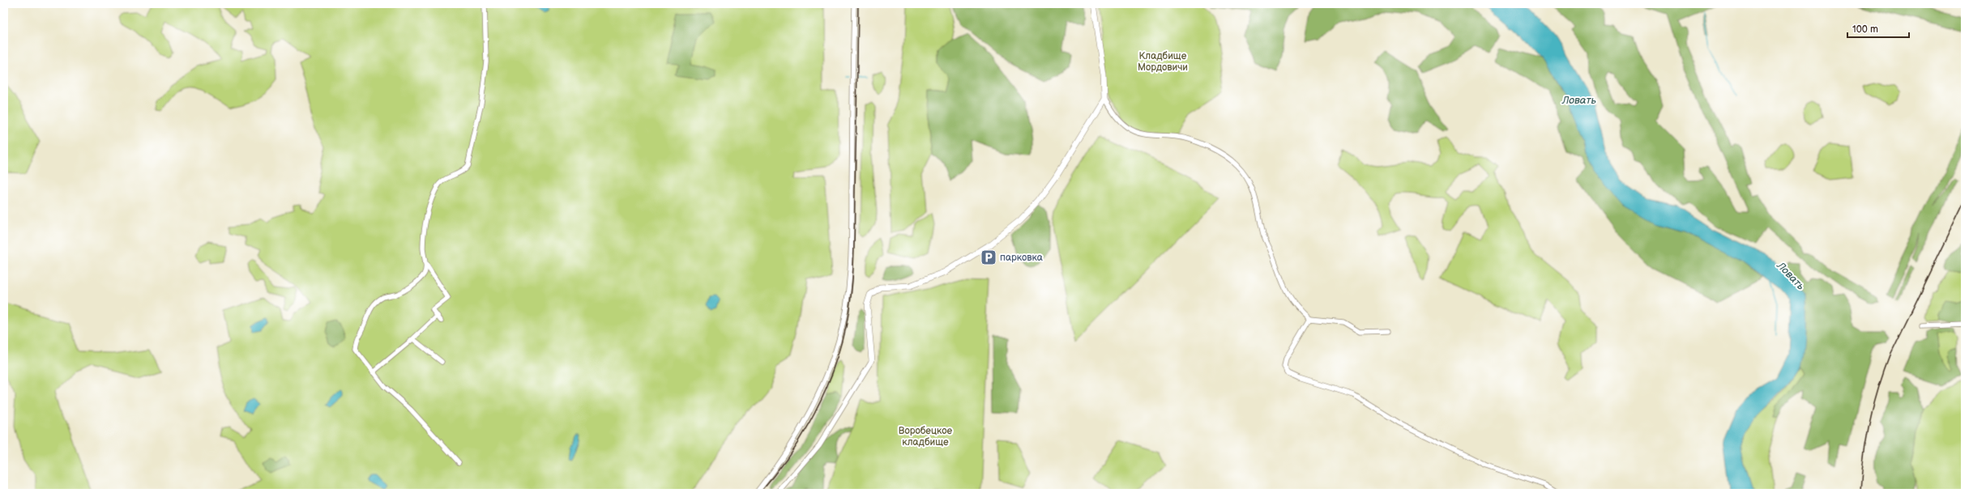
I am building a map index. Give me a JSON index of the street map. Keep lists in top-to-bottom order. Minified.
{"water":["Ловать"],"parks":["Кладбище Мордовичи","Воробецкое кладбище"],"places":{"parking":["парковка"]},"scale_bar":"100 m"}
